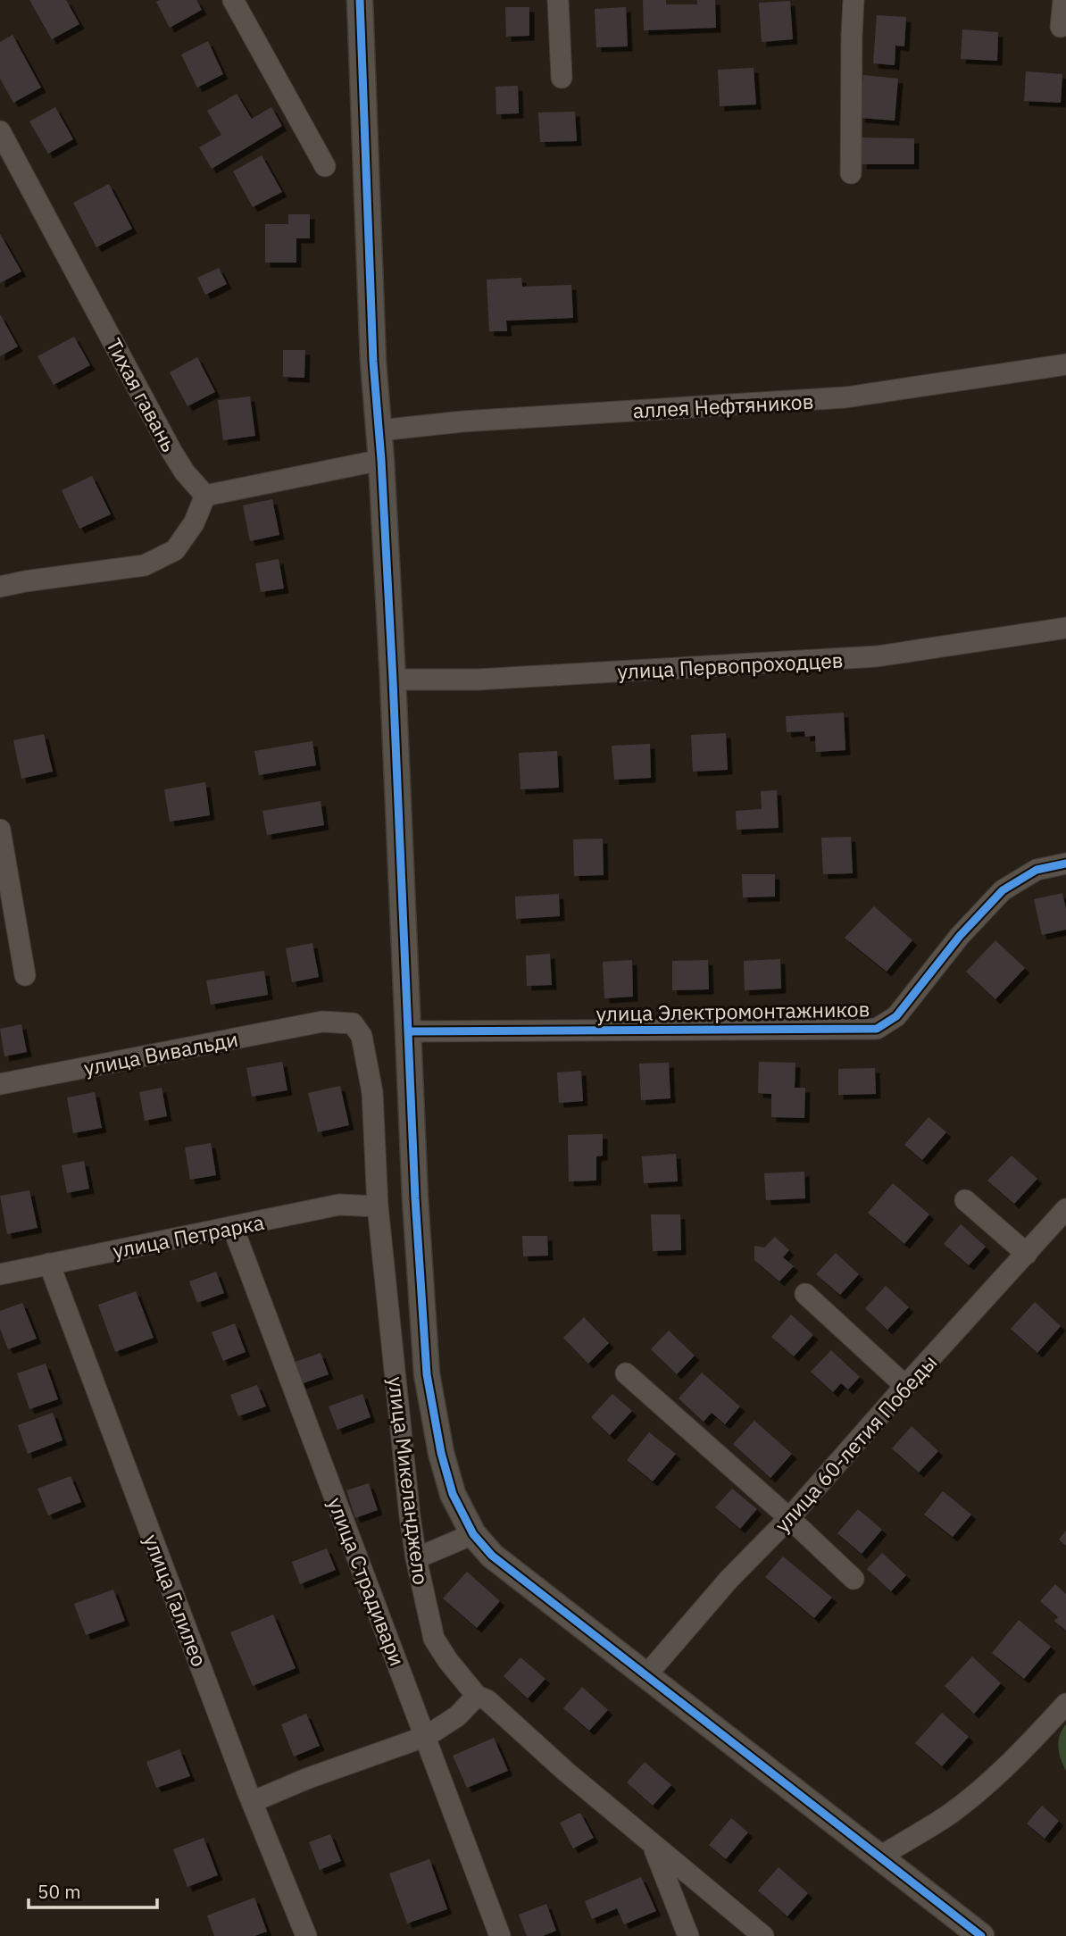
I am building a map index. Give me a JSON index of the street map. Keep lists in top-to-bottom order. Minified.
{"streets":{"street":["Тихая гавань","аллея Нефтяников","улица Первопроходцев","улица Электромонтажников","улица Вивальди","улица Петрарка","улица 60-летия Победы","улица Микеланджело","улица Страдивари","улица Галилео"]},"crossings":[["улица Вивальди","улица Микеланджело"],["улица Петрарка","улица Микеланджело"],["улица Петрарка","улица Страдивари"],["улица Петрарка","улица Галилео"]],"scale_bar":"50 m"}
